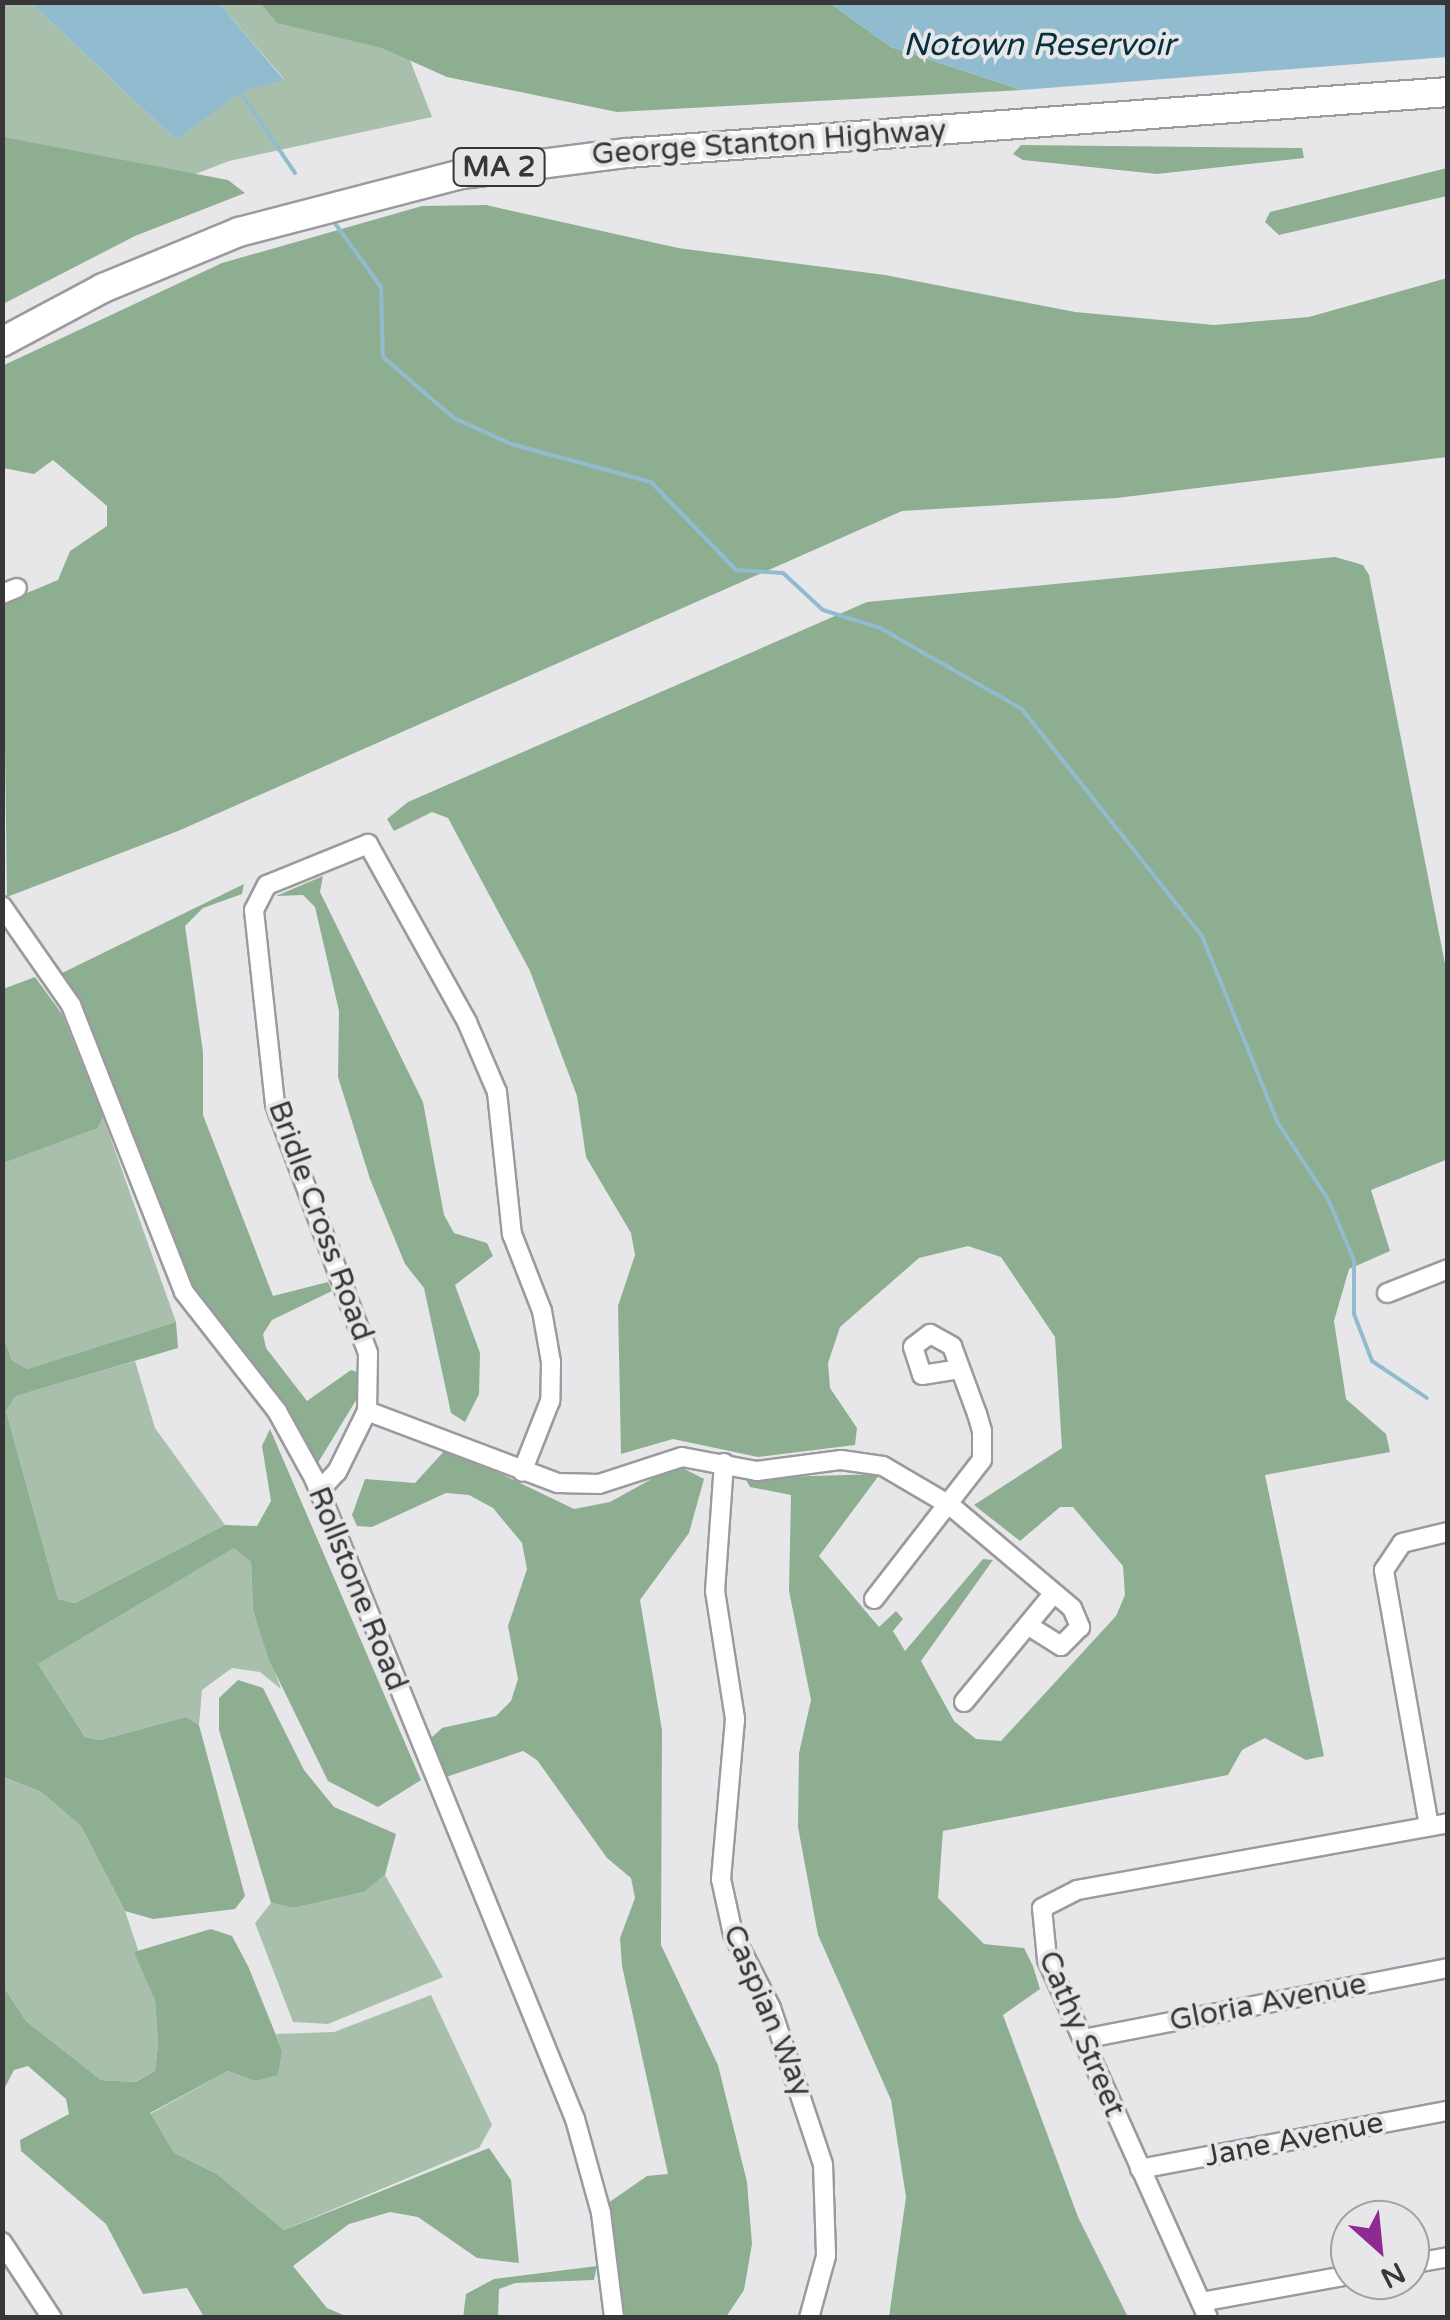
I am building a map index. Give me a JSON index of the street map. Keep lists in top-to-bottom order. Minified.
{"streets":{"highway":["George Stanton Highway","MA 2"],"street":["Bridle Cross Road","Rollstone Road","Gloria Avenue","Caspian Way","Cathy Street","Jane Avenue"]},"crossings":[["Bridle Cross Road","Rollstone Road"],["Gloria Avenue","Cathy Street"],["Cathy Street","Jane Avenue"]],"water":["Notown Reservoir"],"north":"bottom right"}
